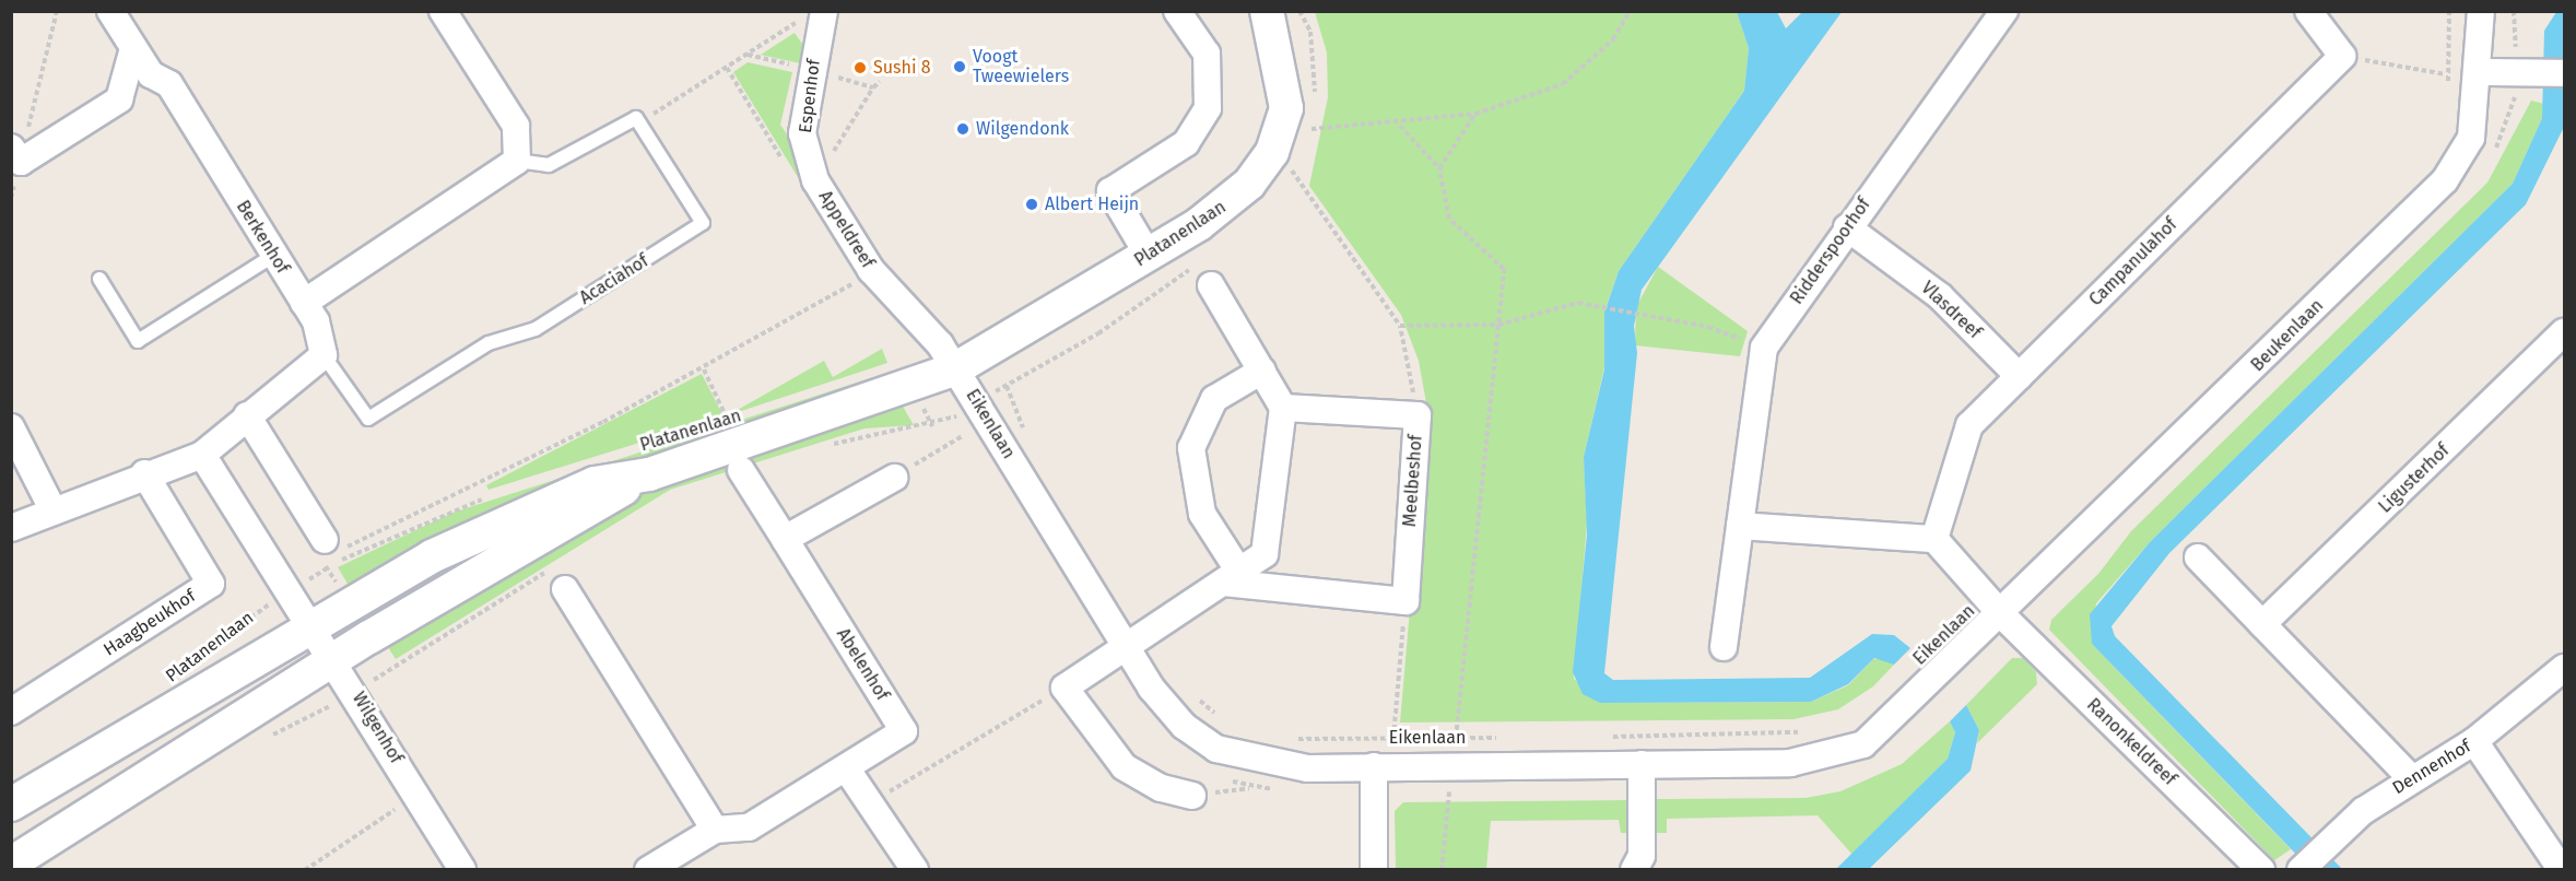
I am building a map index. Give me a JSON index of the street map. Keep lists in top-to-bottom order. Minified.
{"streets":{"street":["Espenhof","Appeldreef","Platanenlaan","Berkenhof","Ridderspoorhof","Campanulahof","Vlasdreef","Beukenlaan","Eikenlaan","Ligusterhof","Meelbeshof","Haagbeukhof","Abelenhof","Wilgenhof","Ranonkeldreef","Dennenhof"],"lane":["Acaciahof"]},"crossings":[["Espenhof","Appeldreef"],["Appeldreef","Platanenlaan"],["Appeldreef","Eikenlaan"],["Platanenlaan","Eikenlaan"],["Platanenlaan","Wilgenhof"],["Berkenhof","Acaciahof"],["Ridderspoorhof","Vlasdreef"],["Campanulahof","Vlasdreef"],["Beukenlaan","Eikenlaan"],["Beukenlaan","Ranonkeldreef"],["Eikenlaan","Ranonkeldreef"]],"places":["Voogt Tweewielers","Sushi 8","Wilgendonk","Albert Heijn"]}
